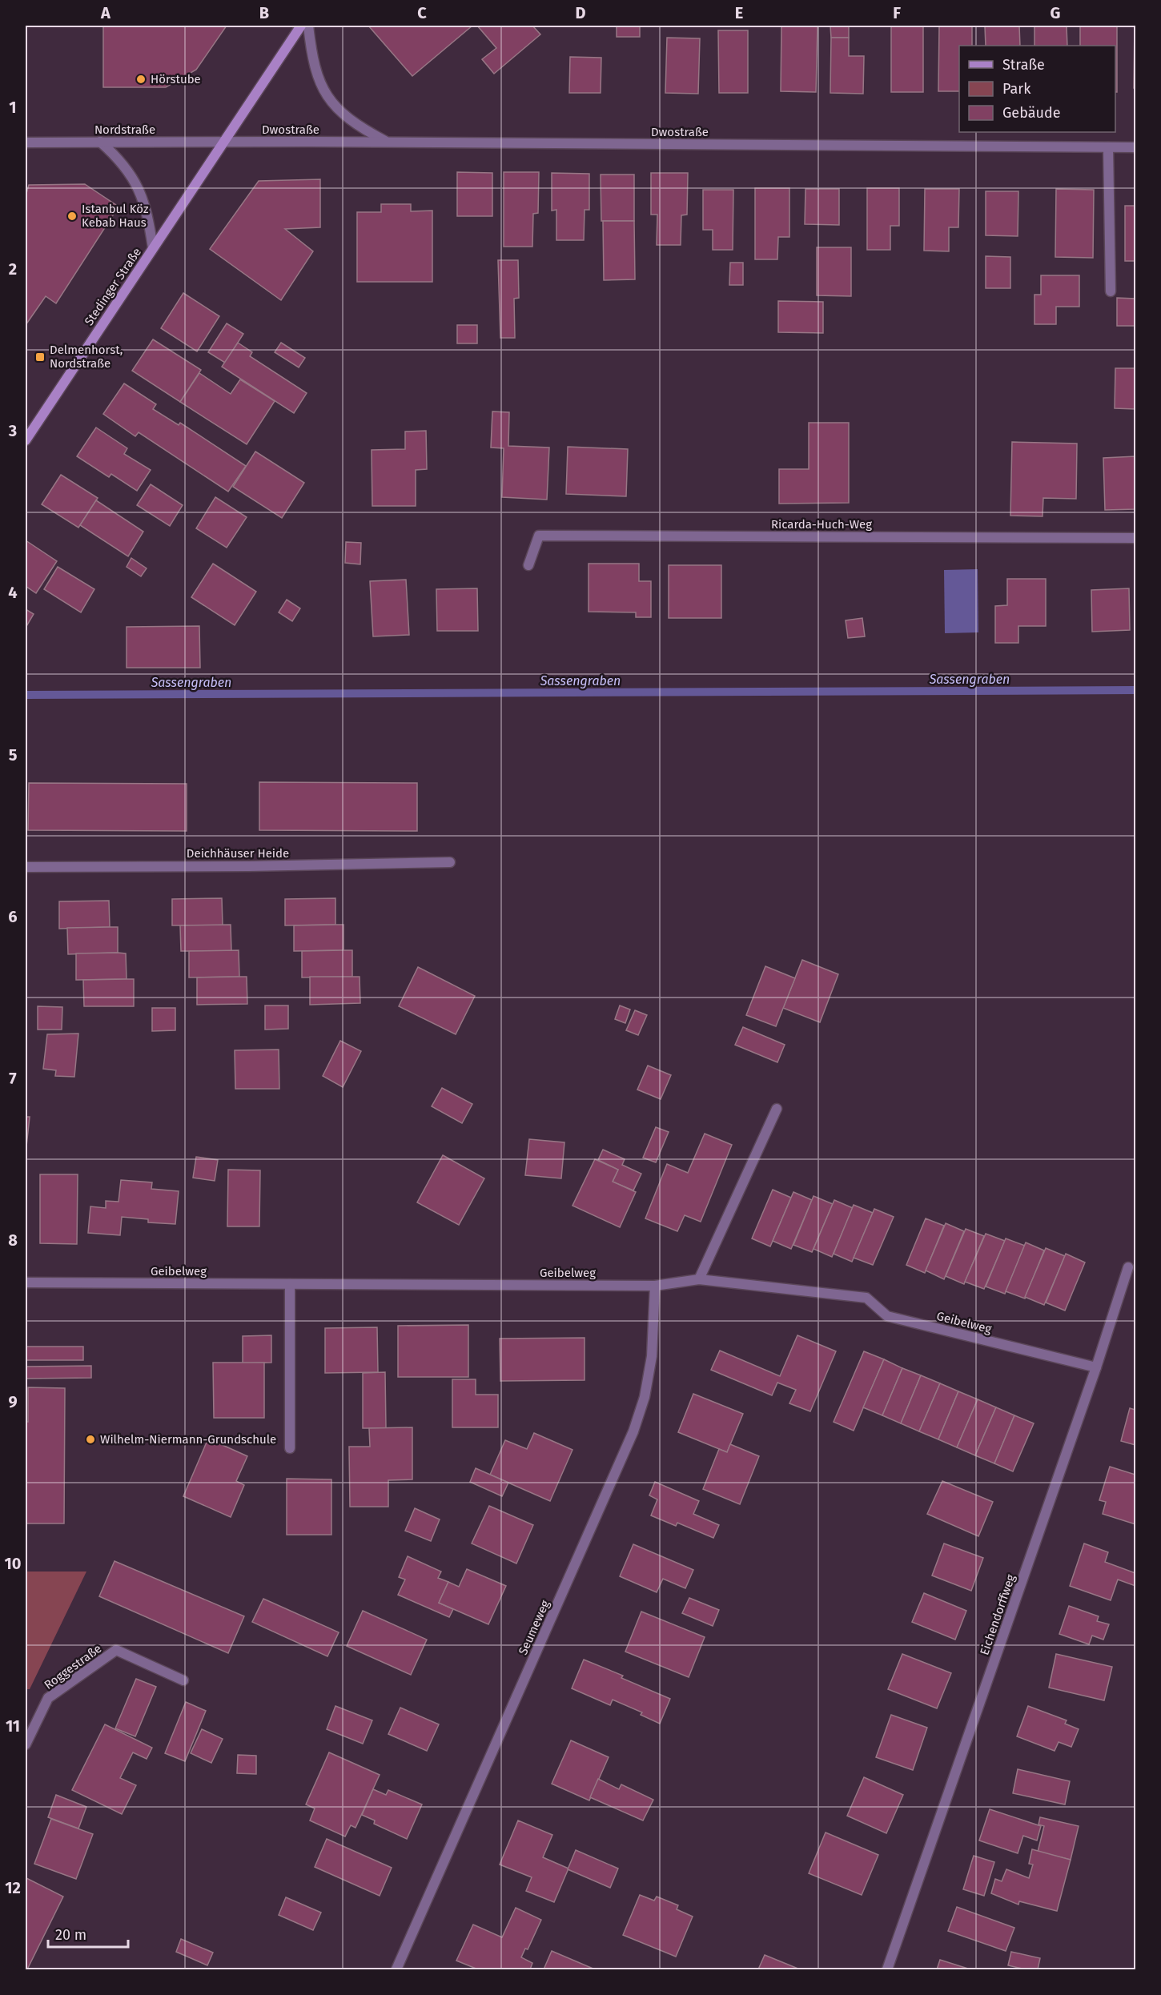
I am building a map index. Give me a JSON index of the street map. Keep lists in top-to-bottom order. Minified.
{"streets":{"main road":["Stedinger Straße"],"street":["Nordstraße","Dwostraße","Ricarda-Huch-Weg","Deichhäuser Heide","Geibelweg","Eichendorffweg","Seumeweg","Roggestraße"]},"crossings":[["Nordstraße","Dwostraße"],["Nordstraße","Stedinger Straße"],["Dwostraße","Stedinger Straße"],["Geibelweg","Eichendorffweg"],["Geibelweg","Seumeweg"]],"water":["Sassengraben"],"places":{"other":["Hörstube","Istanbul Köz Kebab Haus","Wilhelm-Niermann-Grundschule"],"transit":["Delmenhorst, Nordstraße"]},"legend":["Straße","Park","Gebäude"],"scale_bar":"20 m","grid":{"columns":["A","B","C","D","E","F","G"],"rows":["1","2","3","4","5","6","7","8","9","10","11","12"]}}
